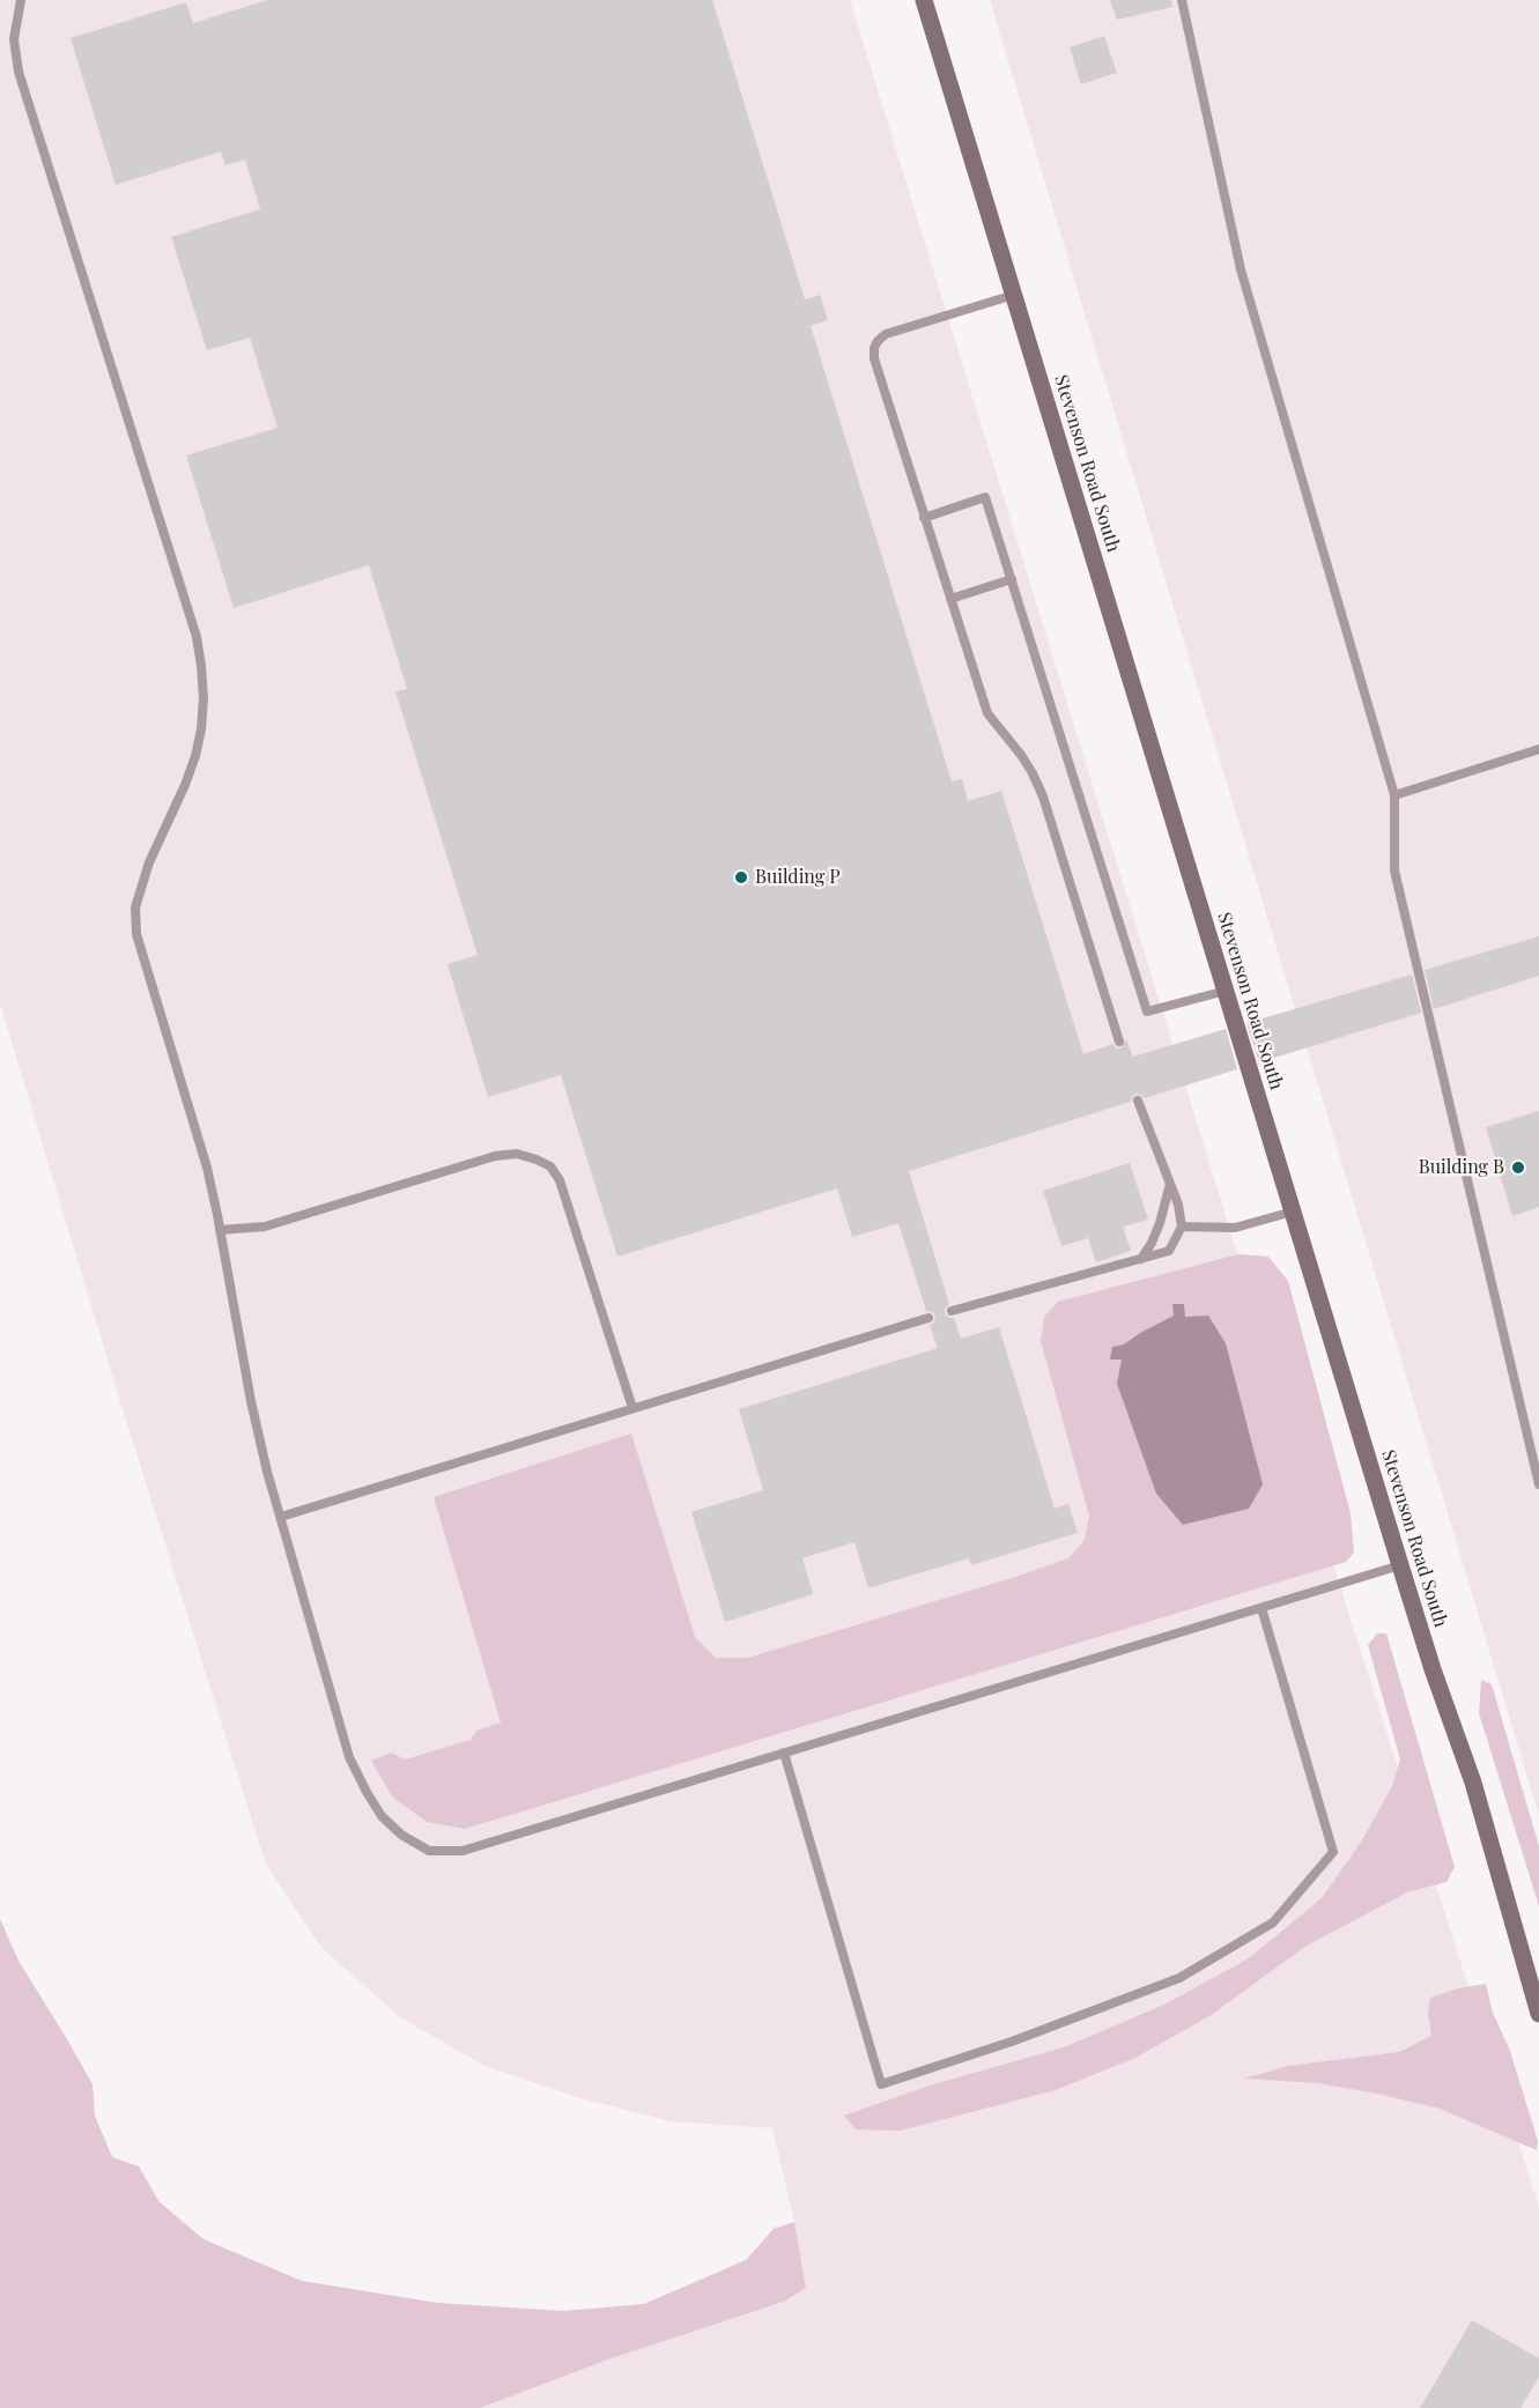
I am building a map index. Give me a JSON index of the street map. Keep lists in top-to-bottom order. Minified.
{"streets":{"main road":["Stevenson Road South"]},"places":["Building P","Building B"]}
